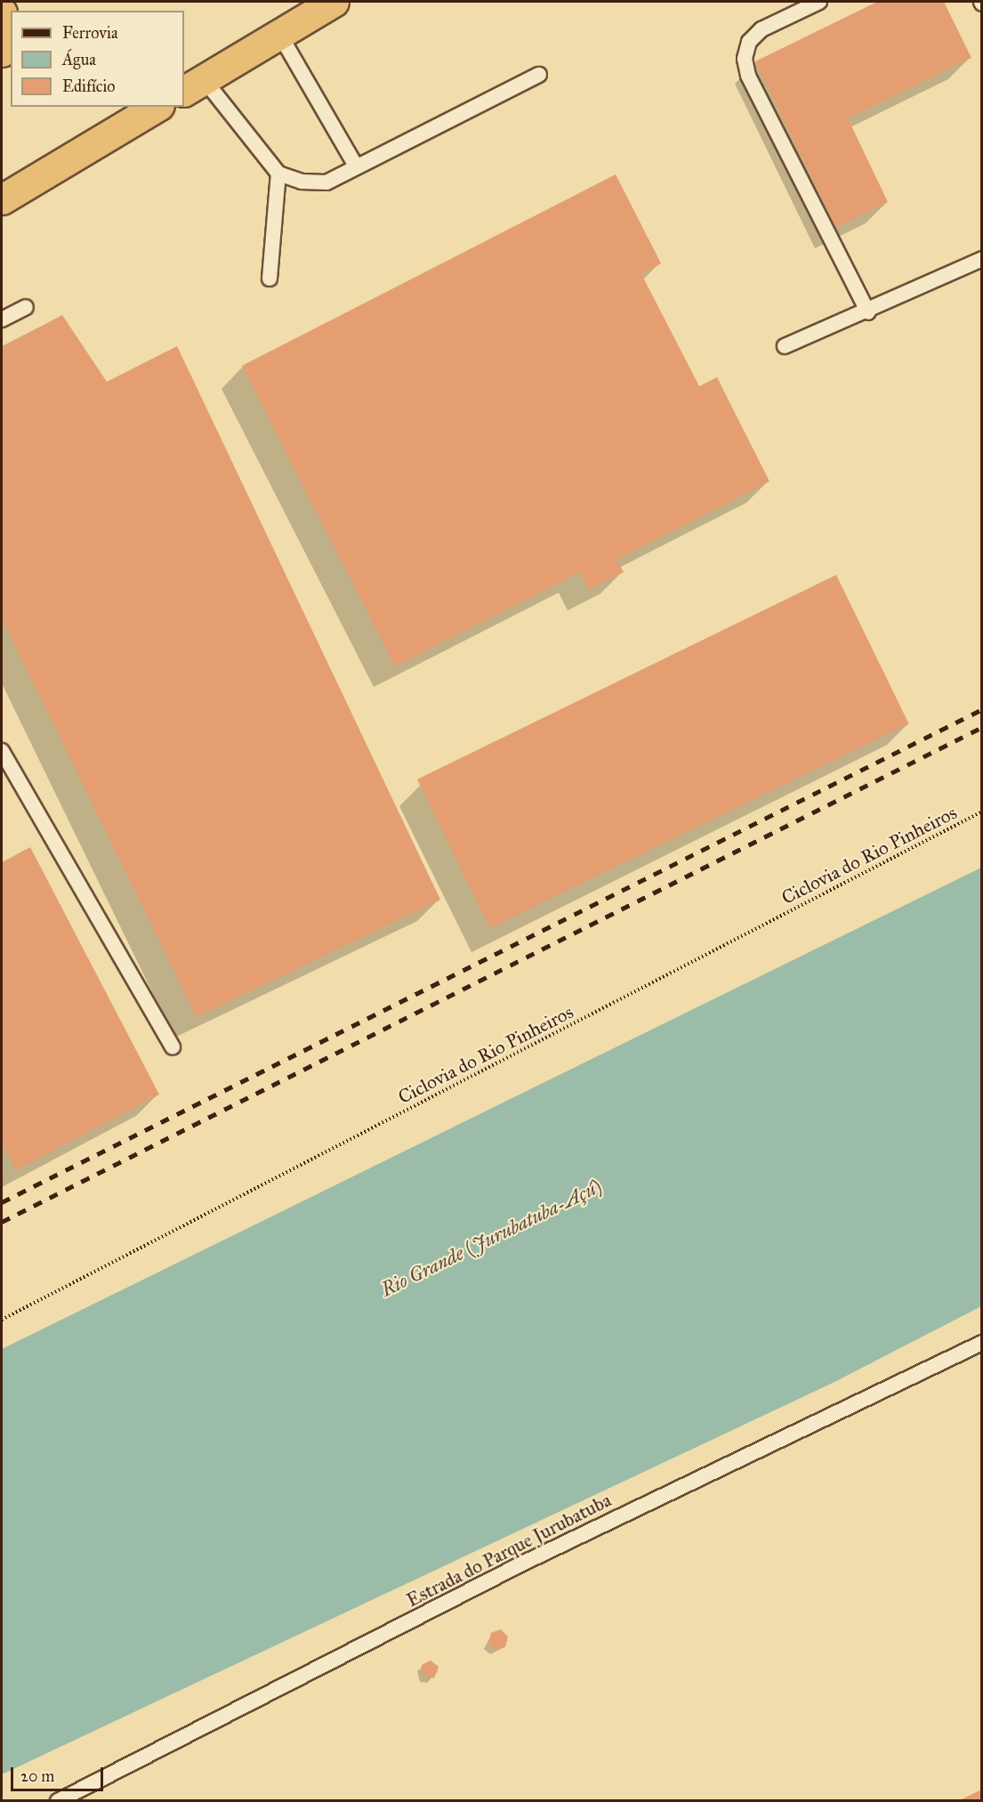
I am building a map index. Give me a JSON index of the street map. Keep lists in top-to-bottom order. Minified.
{"streets":{"lane":["Estrada do Parque Jurubatuba"],"path":["Ciclovia do Rio Pinheiros"]},"water":["Rio Grande (Jurubatuba-Açú)"],"legend":["Ferrovia","Água","Edifício"],"scale_bar":"20 m"}
